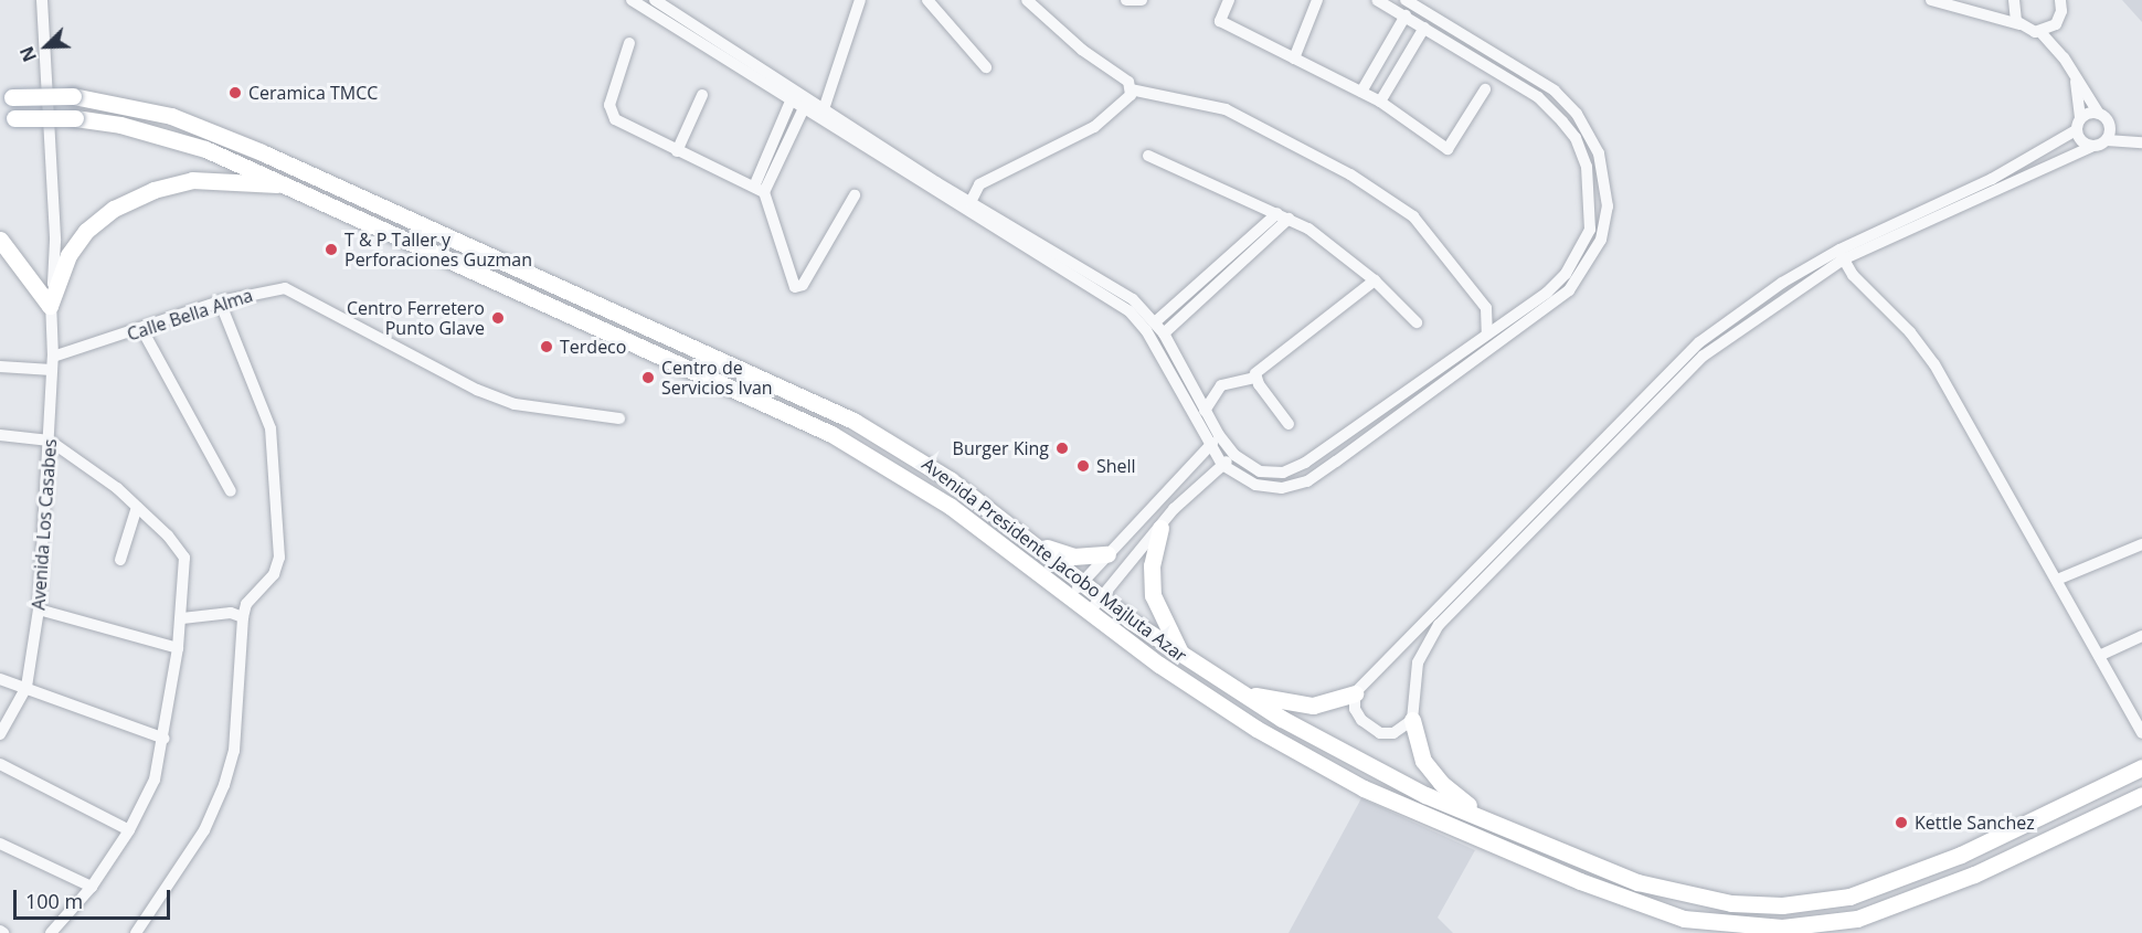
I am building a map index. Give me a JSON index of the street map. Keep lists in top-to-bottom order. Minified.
{"streets":{"main road":["Avenida Presidente Jacobo Majluta Azar"],"street":["Calle Bella Alma","Avenida Los Casabes"]},"crossings":[["Calle Bella Alma","Avenida Los Casabes"]],"places":["Ceramica TMCC","T & P Taller y Perforaciones Guzman","Centro Ferretero Punto Glave","Terdeco","Centro de Servicios Ivan","Burger King","Shell","Kettle Sanchez"],"scale_bar":"100 m","north":"bottom left"}
